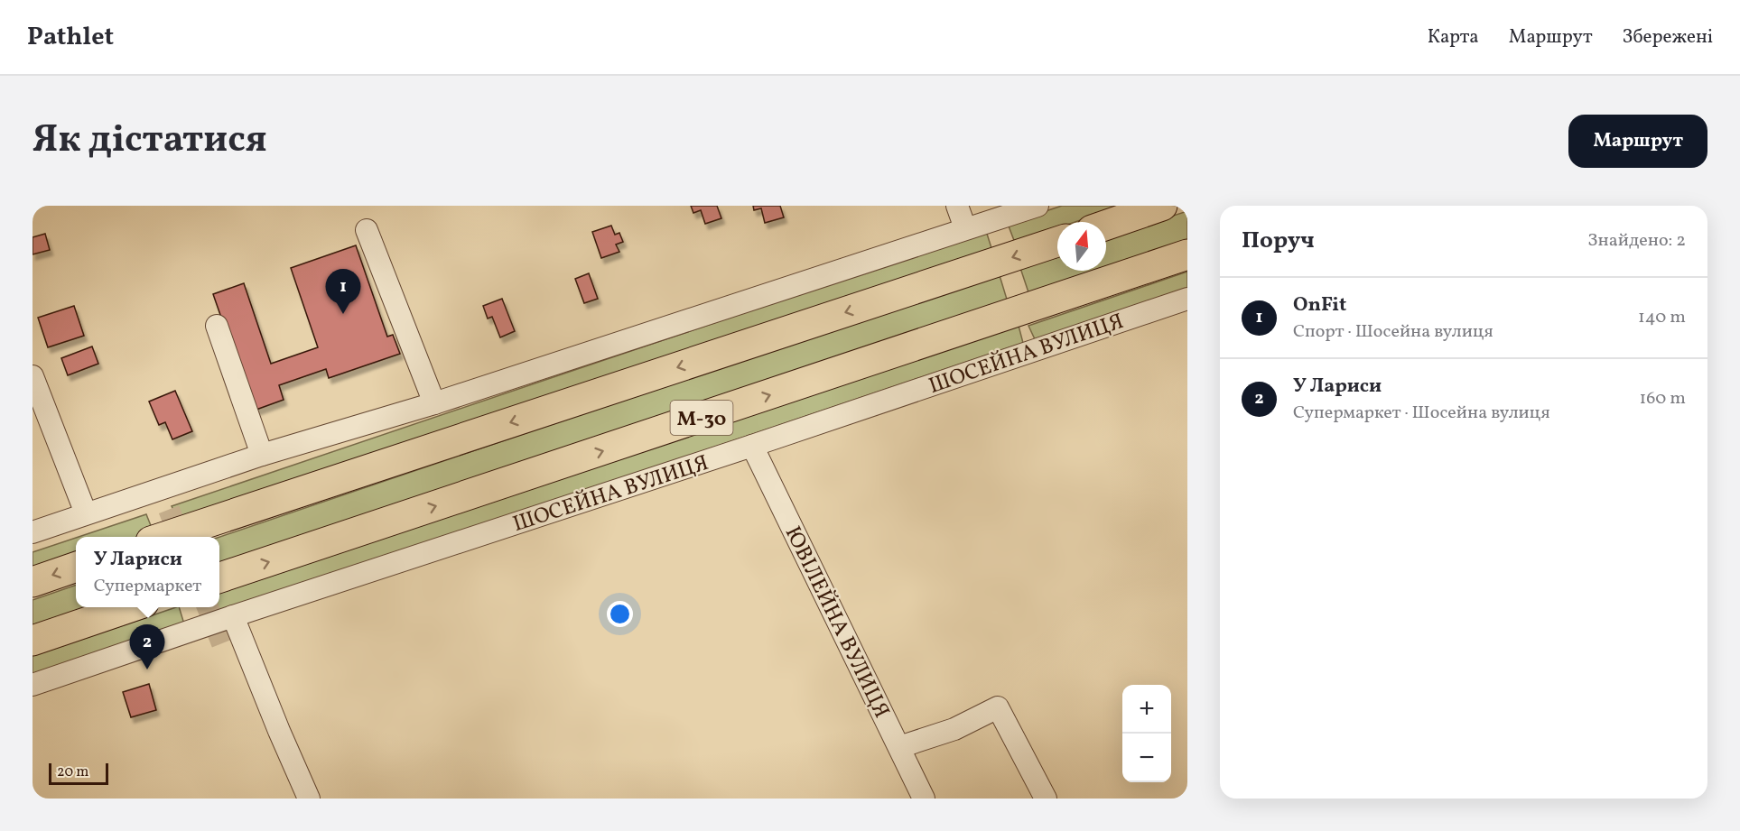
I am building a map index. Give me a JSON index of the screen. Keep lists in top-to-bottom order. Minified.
{"streets":{"highway":["М-30"],"street":["ШОСЕЙНА ВУЛИЦЯ","ЮВІЛЕЙНА ВУЛИЦЯ"]},"crossings":[["ШОСЕЙНА ВУЛИЦЯ","ЮВІЛЕЙНА ВУЛИЦЯ"]],"scale_bar":"20 m","north":"top","page":{"header":"Pathlet","nav":["Карта","Маршрут","Збережені"],"title":"Як дістатися","buttons":"Маршрут","heading":["Поруч","Знайдено: 2"],"pins":["1","2"],"list":[{"mark":"1","name":"OnFit","note":"Спорт · Шосейна вулиця","value":"140 m"},{"mark":"2","name":"У Лариси","note":"Супермаркет · Шосейна вулиця","value":"160 m"}],"popup":["У Лариси","Супермаркет"],"map_buttons":["+","−"],"scale":"20 m"}}
